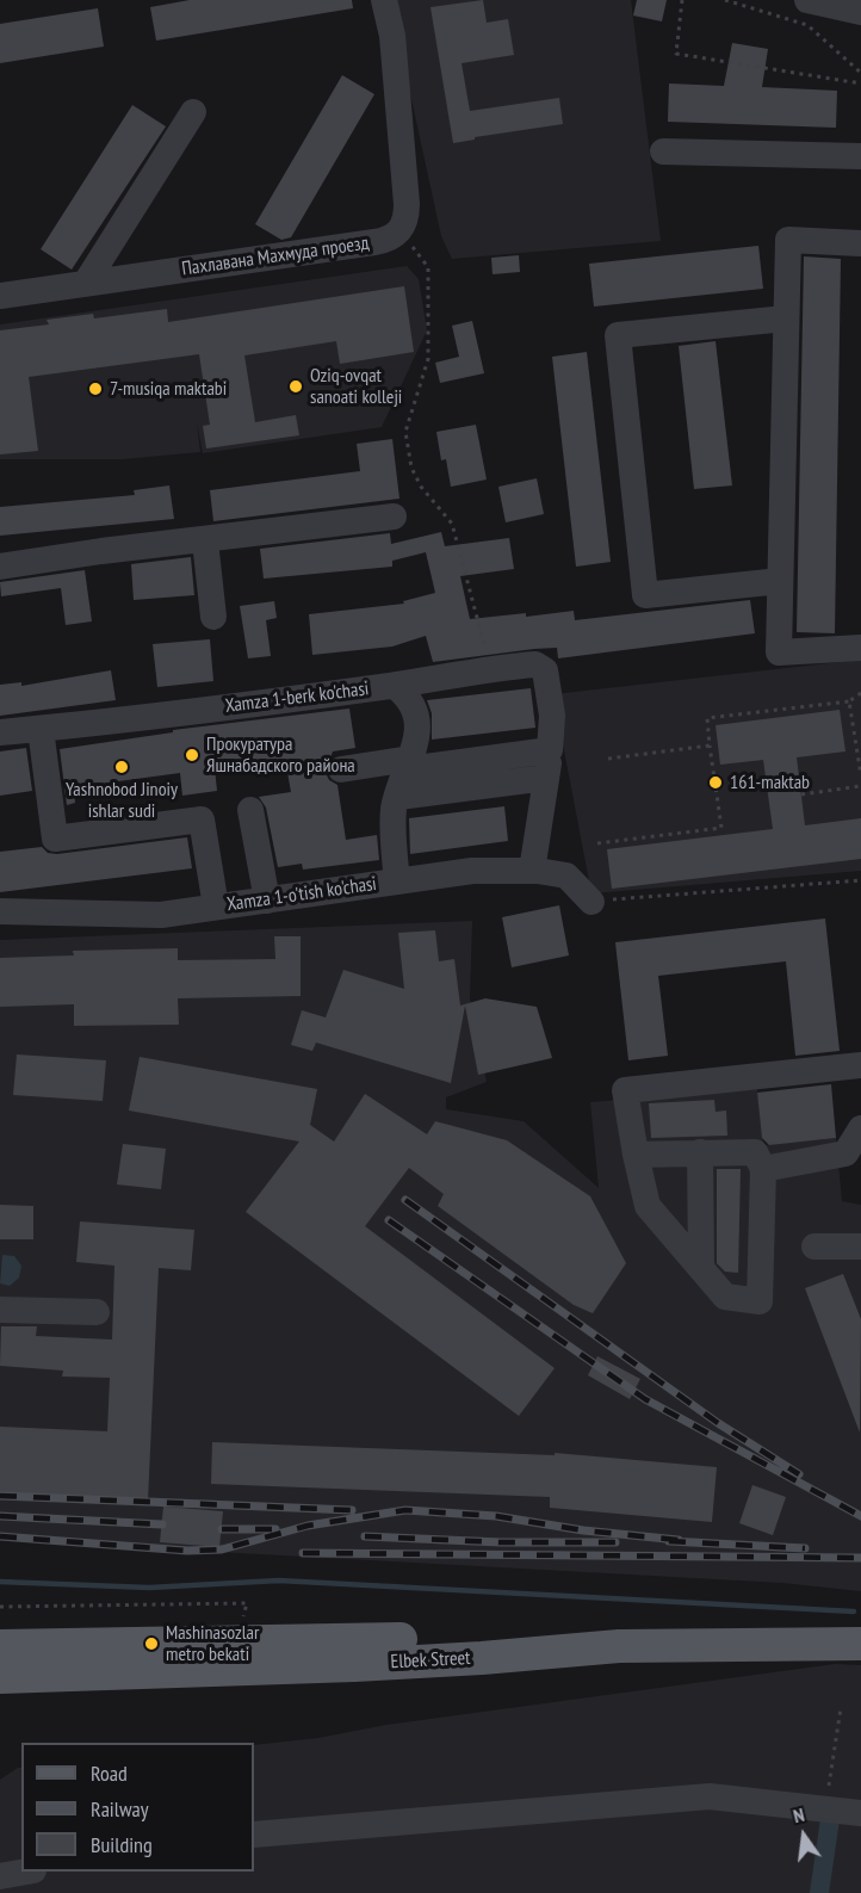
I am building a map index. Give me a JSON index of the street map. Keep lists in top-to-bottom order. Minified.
{"streets":{"main road":["Elbek Street"],"street":["Пахлавана Махмуда проезд","Xamza 1-berk ko'chasi","Xamza 1-o'tish ko'chasi"]},"crossings":[["Xamza 1-berk ko'chasi","Xamza 1-o'tish ko'chasi"]],"places":["Oziq-ovqat sanoati kolleji","7-musiqa maktabi","Прокуратура Яшнабадского района","Yashnobod Jinoiy ishlar sudi","161-maktab","Mashinasozlar metro bekati"],"legend":["Road","Railway","Building"],"north":"top"}
